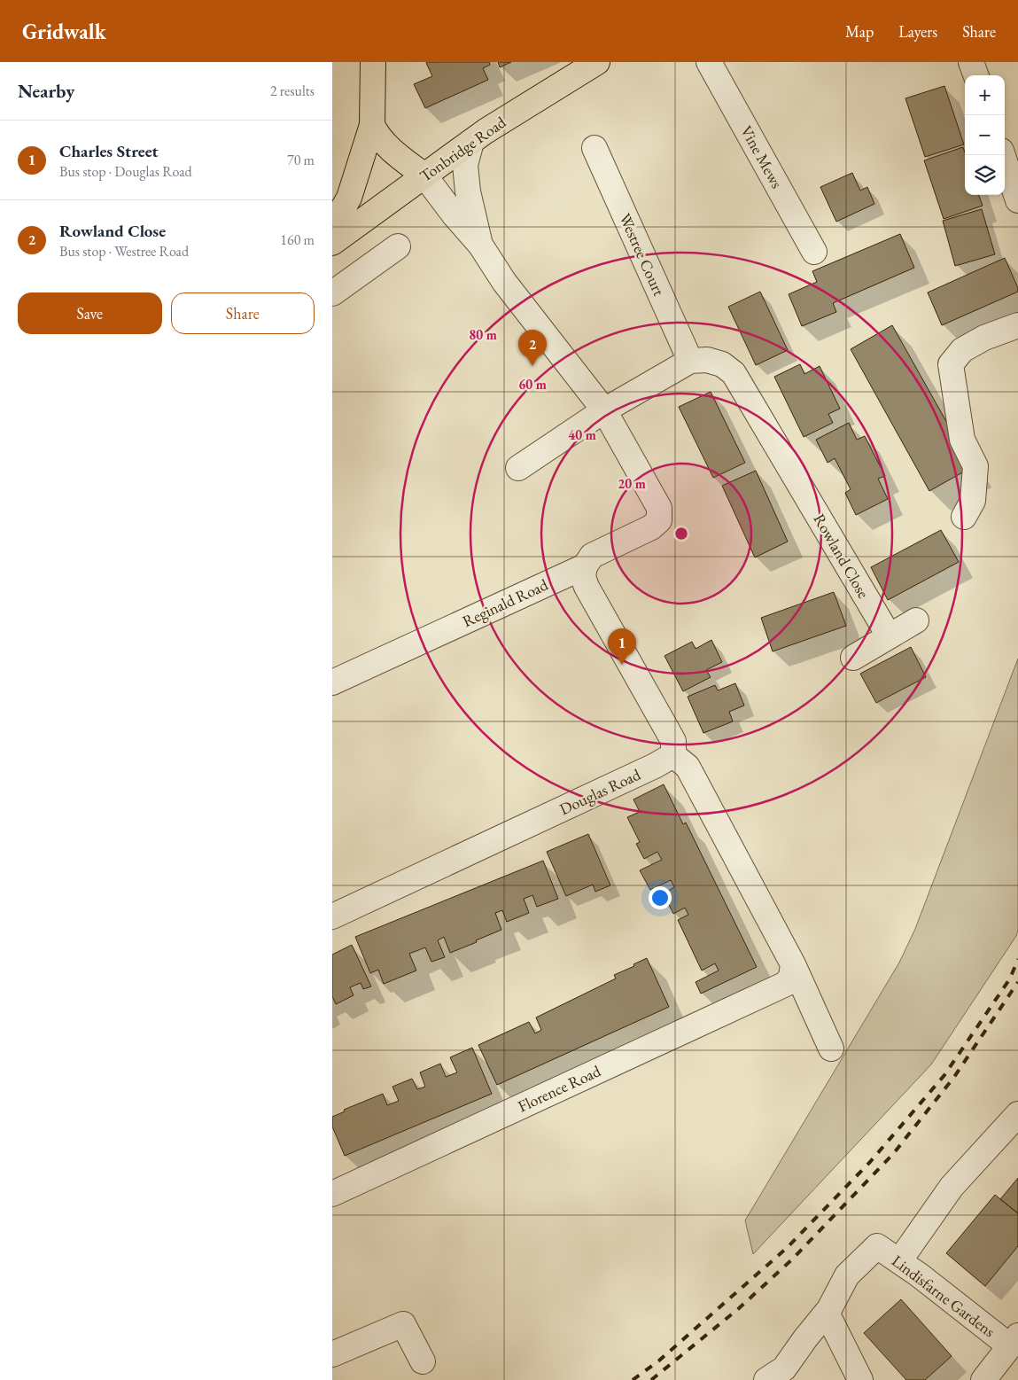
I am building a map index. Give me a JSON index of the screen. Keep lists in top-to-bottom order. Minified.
{"streets":{"main road":["Tonbridge Road"],"street":["Vine Mews","Westree Court","Rowland Close","Reginald Road","Douglas Road","Florence Road","Lindisfarne Gardens"]},"crossings":[["Westree Court","Rowland Close"],["Rowland Close","Reginald Road"]],"page":{"header":"Gridwalk","nav":["Map","Layers","Share"],"heading":["Nearby","2 results"],"map_buttons":["+","−"],"list":[{"mark":"1","name":"Charles Street","note":"Bus stop · Douglas Road","value":"70 m"},{"mark":"2","name":"Rowland Close","note":"Bus stop · Westree Road","value":"160 m"}],"buttons":["Save","Share"],"pins":["2","1"]},"rings":["80 m","60 m","40 m","20 m"]}
